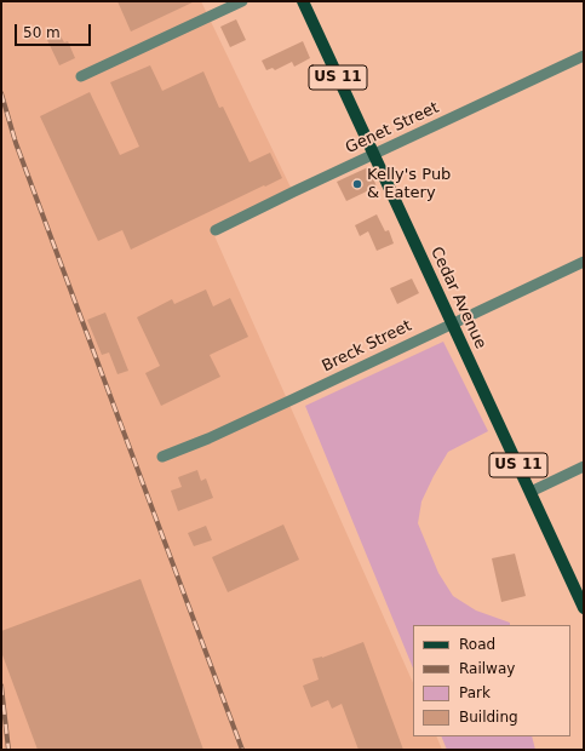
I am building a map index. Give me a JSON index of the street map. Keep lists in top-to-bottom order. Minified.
{"streets":{"main road":["US 11","Cedar Avenue"],"street":["Genet Street","Breck Street"]},"crossings":[["Genet Street","Cedar Avenue"],["Cedar Avenue","Breck Street"]],"places":["Kelly's Pub & Eatery"],"legend":["Road","Railway","Park","Building"],"scale_bar":"50 m"}
